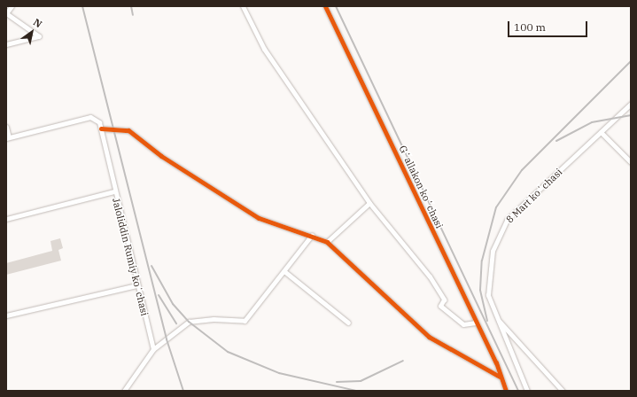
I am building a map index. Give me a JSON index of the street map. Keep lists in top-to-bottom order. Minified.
{"streets":{"street":["Gʻallakon koʻchasi","8 Mart koʻchasi","Jaloliddin Rumiy koʻchasi"]},"scale_bar":"100 m","north":"top right"}
